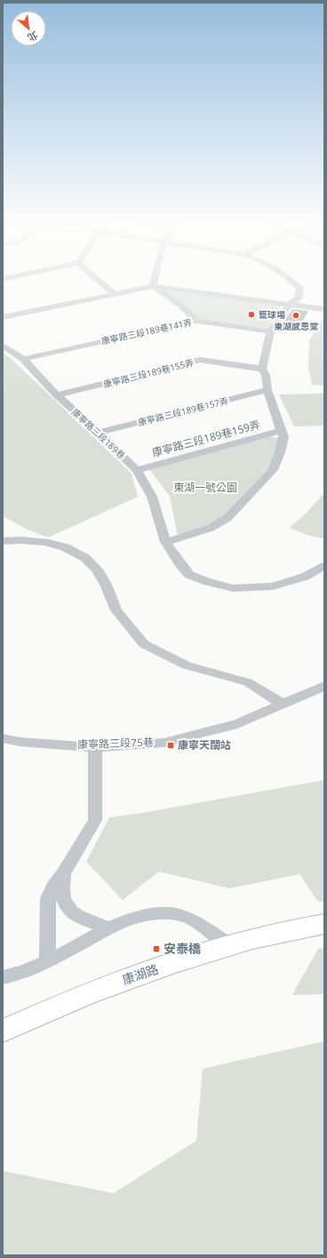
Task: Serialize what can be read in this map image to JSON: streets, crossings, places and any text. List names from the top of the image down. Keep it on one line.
{"streets":{"street":["康寧路三段189巷141弄","康寧路三段189巷155弄","康寧路三段189巷157弄","康寧路三段189巷","康寧路三段189巷159弄","康寧路三段75巷","康湖路"]},"crossings":[["康寧路三段189巷141弄","康寧路三段189巷"],["康寧路三段189巷155弄","康寧路三段189巷"],["康寧路三段189巷157弄","康寧路三段189巷"],["康寧路三段189巷","康寧路三段189巷159弄"]],"parks":["東湖一號公園"],"places":{"other":["籃球場","東湖感恩堂"],"transit":["康寧天闊站","安泰橋"]},"north":"bottom right"}
